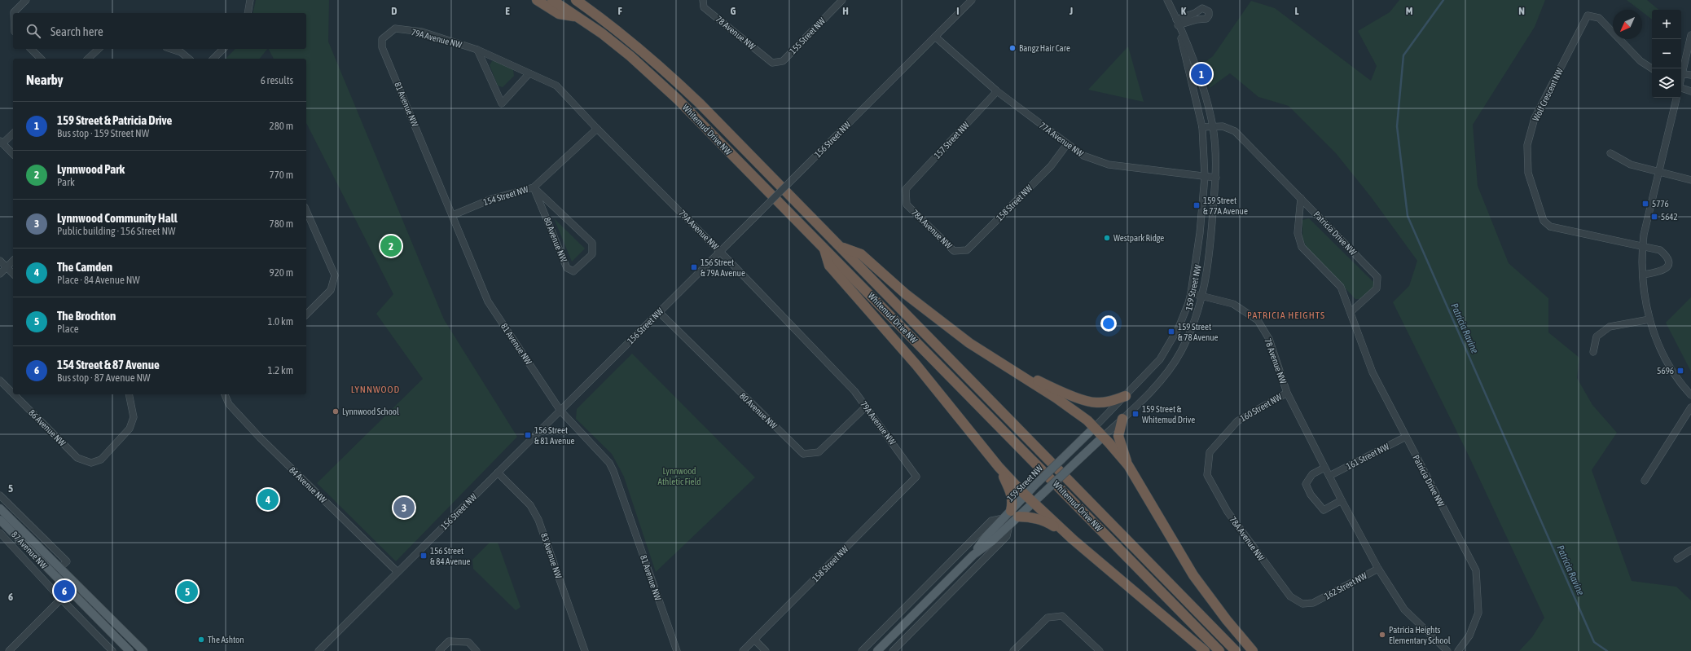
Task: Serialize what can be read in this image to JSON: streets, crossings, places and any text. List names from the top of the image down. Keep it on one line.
{"streets":{"highway":["Whitemud Drive NW"],"main road":["159 Street NW","87 Avenue NW"],"street":["78 Avenue NW","155 Street NW","79A Avenue NW","Wolf Crescent NW","81 Avenue NW","156 Street NW","77A Avenue NW","157 Street NW","154 Street NW","158 Street NW","78A Avenue NW","Patricia Drive NW","80 Avenue NW","160 Street NW","86 Avenue NW","161 Street NW","84 Avenue NW","83 Avenue NW","162 Street NW"]},"crossings":[["78 Avenue NW","155 Street NW"],["78 Avenue NW","159 Street NW"],["78 Avenue NW","160 Street NW"],["78 Avenue NW","161 Street NW"],["78 Avenue NW","162 Street NW"],["79A Avenue NW","81 Avenue NW"],["79A Avenue NW","156 Street NW"],["79A Avenue NW","154 Street NW"],["79A Avenue NW","158 Street NW"],["79A Avenue NW","80 Avenue NW"],["81 Avenue NW","156 Street NW"],["81 Avenue NW","154 Street NW"],["156 Street NW","77A Avenue NW"],["156 Street NW","80 Avenue NW"],["156 Street NW","84 Avenue NW"],["156 Street NW","83 Avenue NW"],["77A Avenue NW","157 Street NW"],["77A Avenue NW","158 Street NW"],["77A Avenue NW","159 Street NW"],["157 Street NW","78A Avenue NW"],["154 Street NW","80 Avenue NW"],["158 Street NW","78A Avenue NW"],["78A Avenue NW","160 Street NW"],["78A Avenue NW","162 Street NW"],["Patricia Drive NW","159 Street NW"],["Patricia Drive NW","161 Street NW"]],"districts":["PATRICIA HEIGHTS","LYNNWOOD"],"water":["Patricia Ravine"],"parks":["Lynnwood Athletic Field"],"places":{"other":["Bangz Hair Care","Westpark Ridge","Lynnwood School","Patricia Heights Elementary School","The Ashton"],"transit":["5776","159 Street & 77A Avenue","5642","156 Street & 79A Avenue","159 Street & 78 Avenue","5696","159 Street & Whitemud Drive","156 Street & 81 Avenue","156 Street & 84 Avenue"]},"north":"bottom left","page":{"map_buttons":["+","−"],"search":"Search here","heading":["Nearby","6 results"],"pins":["1","2","4","3","6","5"],"list":[{"mark":"1","name":"159 Street & Patricia Drive","note":"Bus stop · 159 Street NW","value":"280 m"},{"mark":"2","name":"Lynnwood Park","note":"Park","value":"770 m"},{"mark":"3","name":"Lynnwood Community Hall","note":"Public building · 156 Street NW","value":"780 m"},{"mark":"4","name":"The Camden","note":"Place · 84 Avenue NW","value":"920 m"},{"mark":"5","name":"The Brochton","note":"Place","value":"1.0 km"},{"mark":"6","name":"154 Street & 87 Avenue","note":"Bus stop · 87 Avenue NW","value":"1.2 km"}]},"grid":{"columns":["D","E","F","G","H","I","J","K","L","M","N"],"rows":["5","6"]}}
